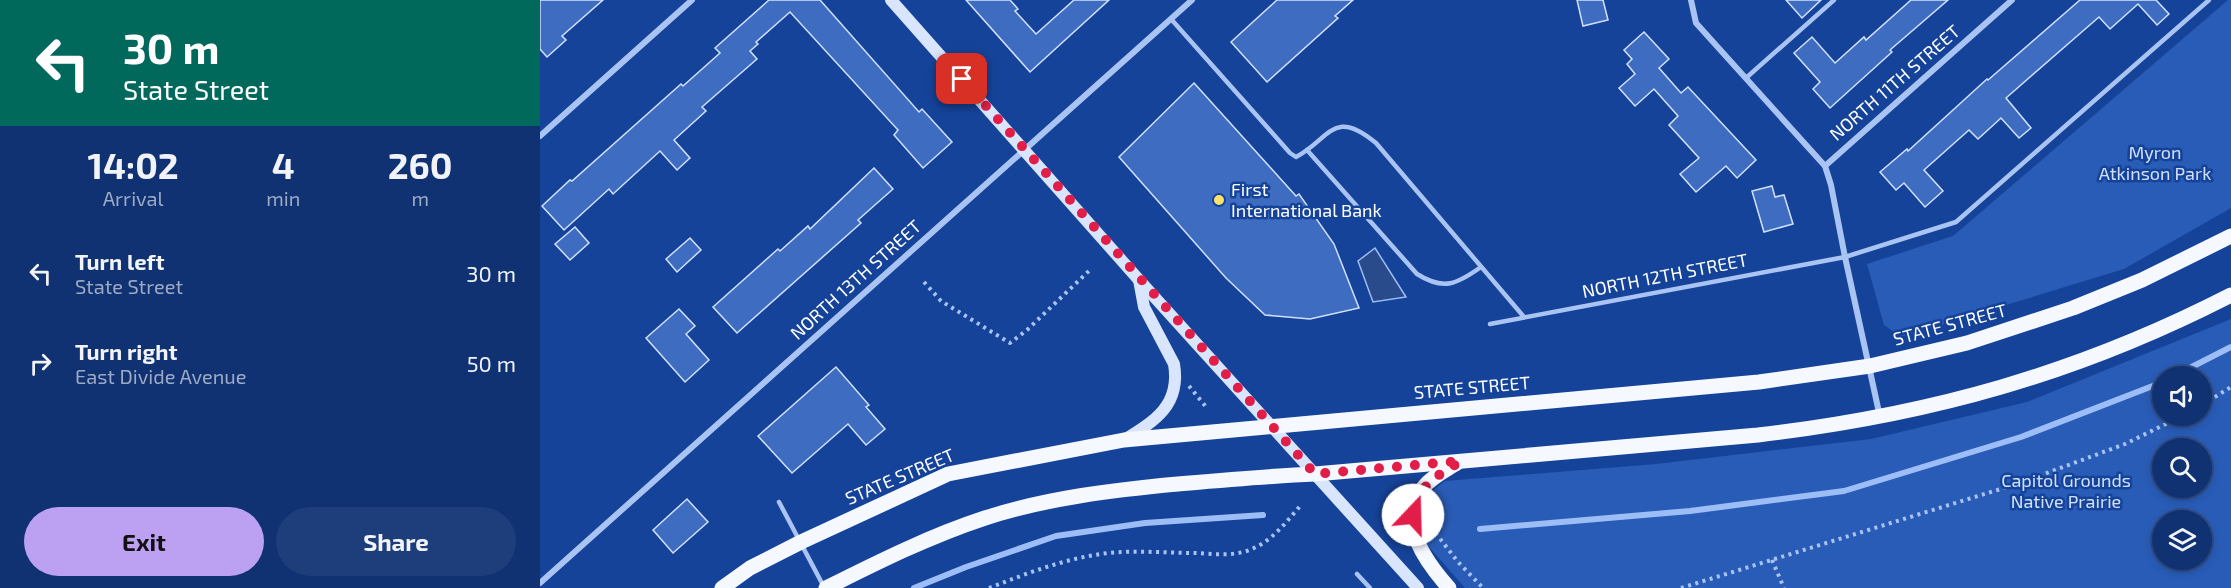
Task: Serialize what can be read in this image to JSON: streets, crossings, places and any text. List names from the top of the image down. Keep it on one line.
{"streets":{"main road":["STATE STREET"],"street":["NORTH 11TH STREET","NORTH 13TH STREET"],"lane":["NORTH 12TH STREET"]},"parks":["Myron Atkinson Park","Capitol Grounds Native Prairie"],"places":["First International Bank"],"page":{"turn":["30 m","State Street"],"eta":["14:02","Arrival","4","min","260","m"],"list":[{"name":"Turn left","note":"State Street","value":"30 m"},{"name":"Turn right","note":"East Divide Avenue","value":"50 m"}],"buttons":["Exit","Share"]}}
